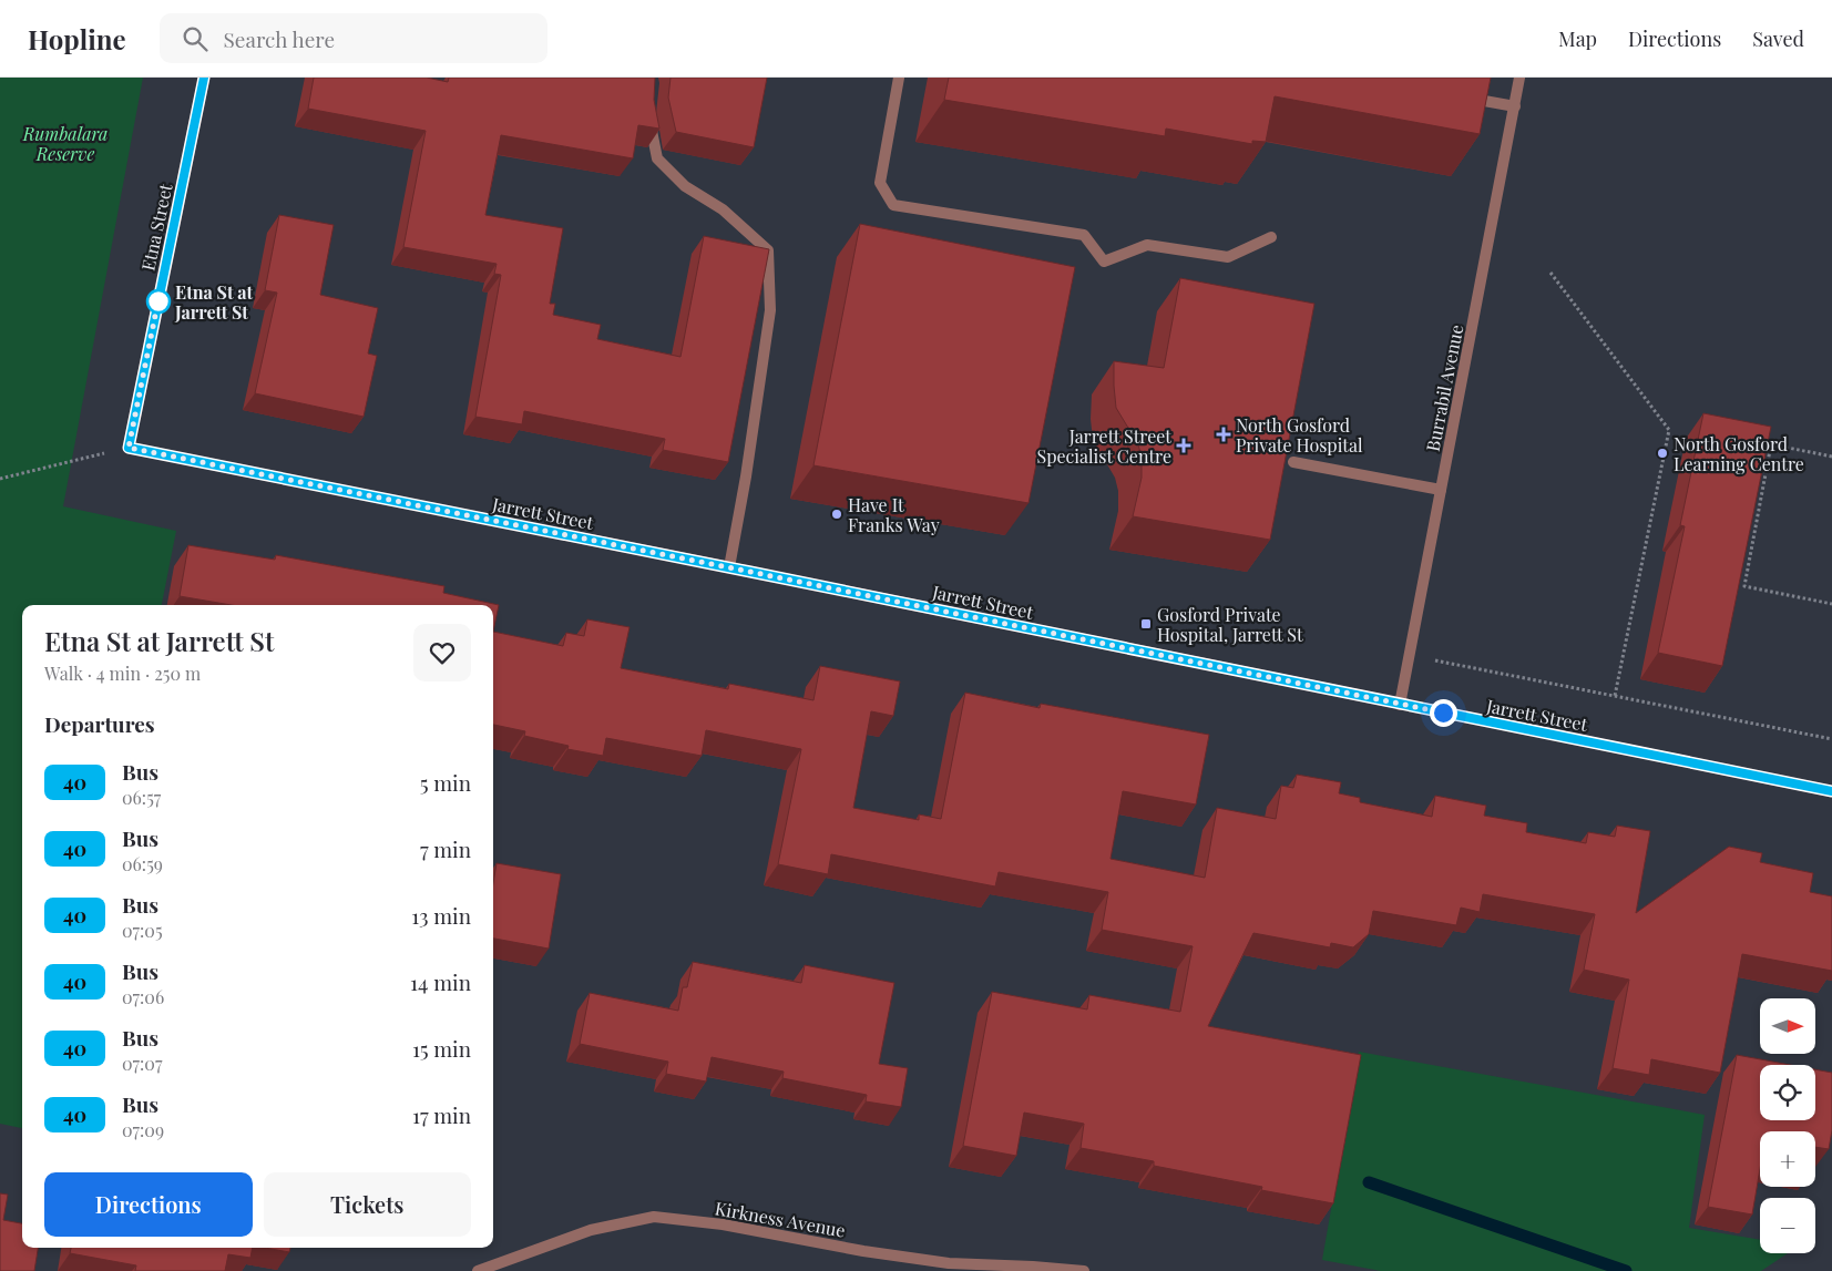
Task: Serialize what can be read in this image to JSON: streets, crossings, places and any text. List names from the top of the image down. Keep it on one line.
{"streets":{"street":["Etna Street","Burrabil Avenue","Jarrett Street","Kirkness Avenue"]},"crossings":[["Etna Street","Jarrett Street"],["Burrabil Avenue","Jarrett Street"]],"parks":["Rumbalara Reserve"],"places":{"other":["Etna St at Jarrett St","North Gosford Learning Centre","Have It Franks Way"],"health":["North Gosford Private Hospital","Jarrett Street Specialist Centre"],"transit":["Gosford Private Hospital, Jarrett St"]},"lines":["bus line 40"],"north":"right","page":{"header":"Hopline","search":"Search here","nav":["Map","Directions","Saved"],"heading":[["Etna St at Jarrett St","Walk · 4 min · 250 m"],"Departures"],"list":[{"mark":"40","name":"Bus","note":"06:57","value":"5 min"},{"mark":"40","name":"Bus","note":"06:59","value":"7 min"},{"mark":"40","name":"Bus","note":"07:05","value":"13 min"},{"mark":"40","name":"Bus","note":"07:06","value":"14 min"},{"mark":"40","name":"Bus","note":"07:07","value":"15 min"},{"mark":"40","name":"Bus","note":"07:09","value":"17 min"}],"map_buttons":["+","−"],"buttons":["Directions","Tickets"]}}
